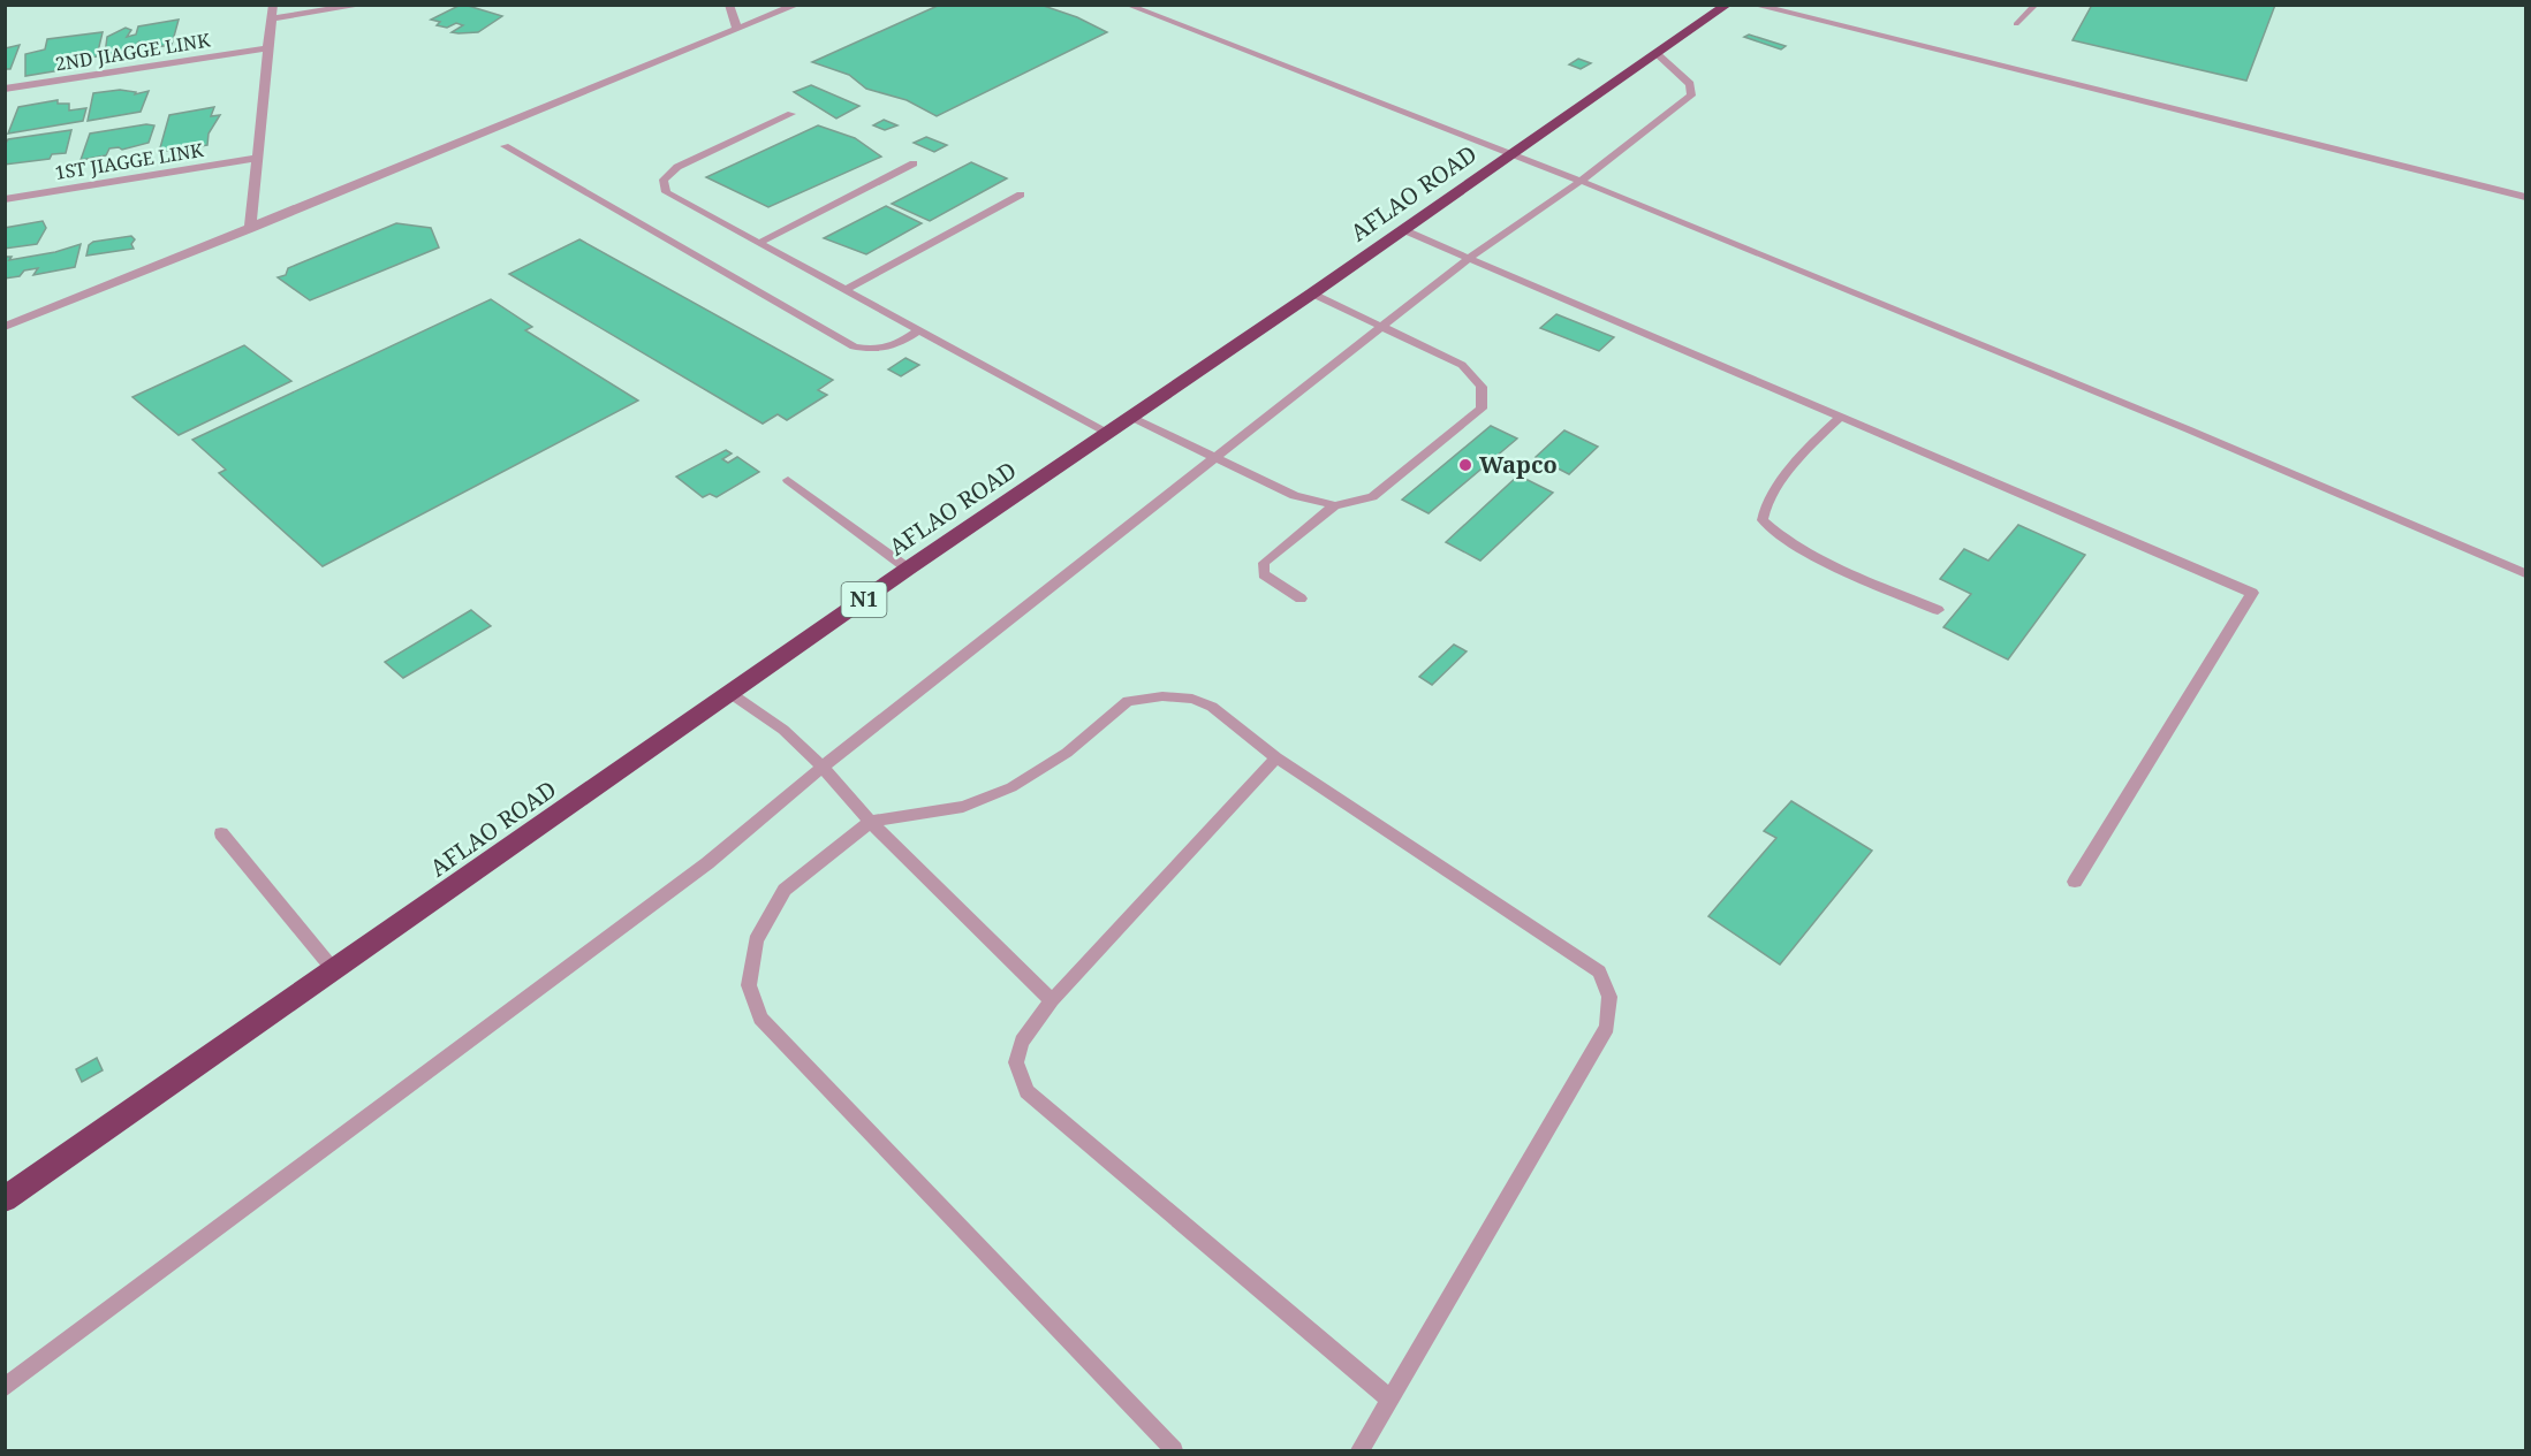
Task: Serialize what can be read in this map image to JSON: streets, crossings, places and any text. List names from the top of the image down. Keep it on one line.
{"streets":{"highway":["AFLAO ROAD","N1"],"street":["2ND JIAGGE LINK","1ST JIAGGE LINK"]},"places":["Wapco"]}
